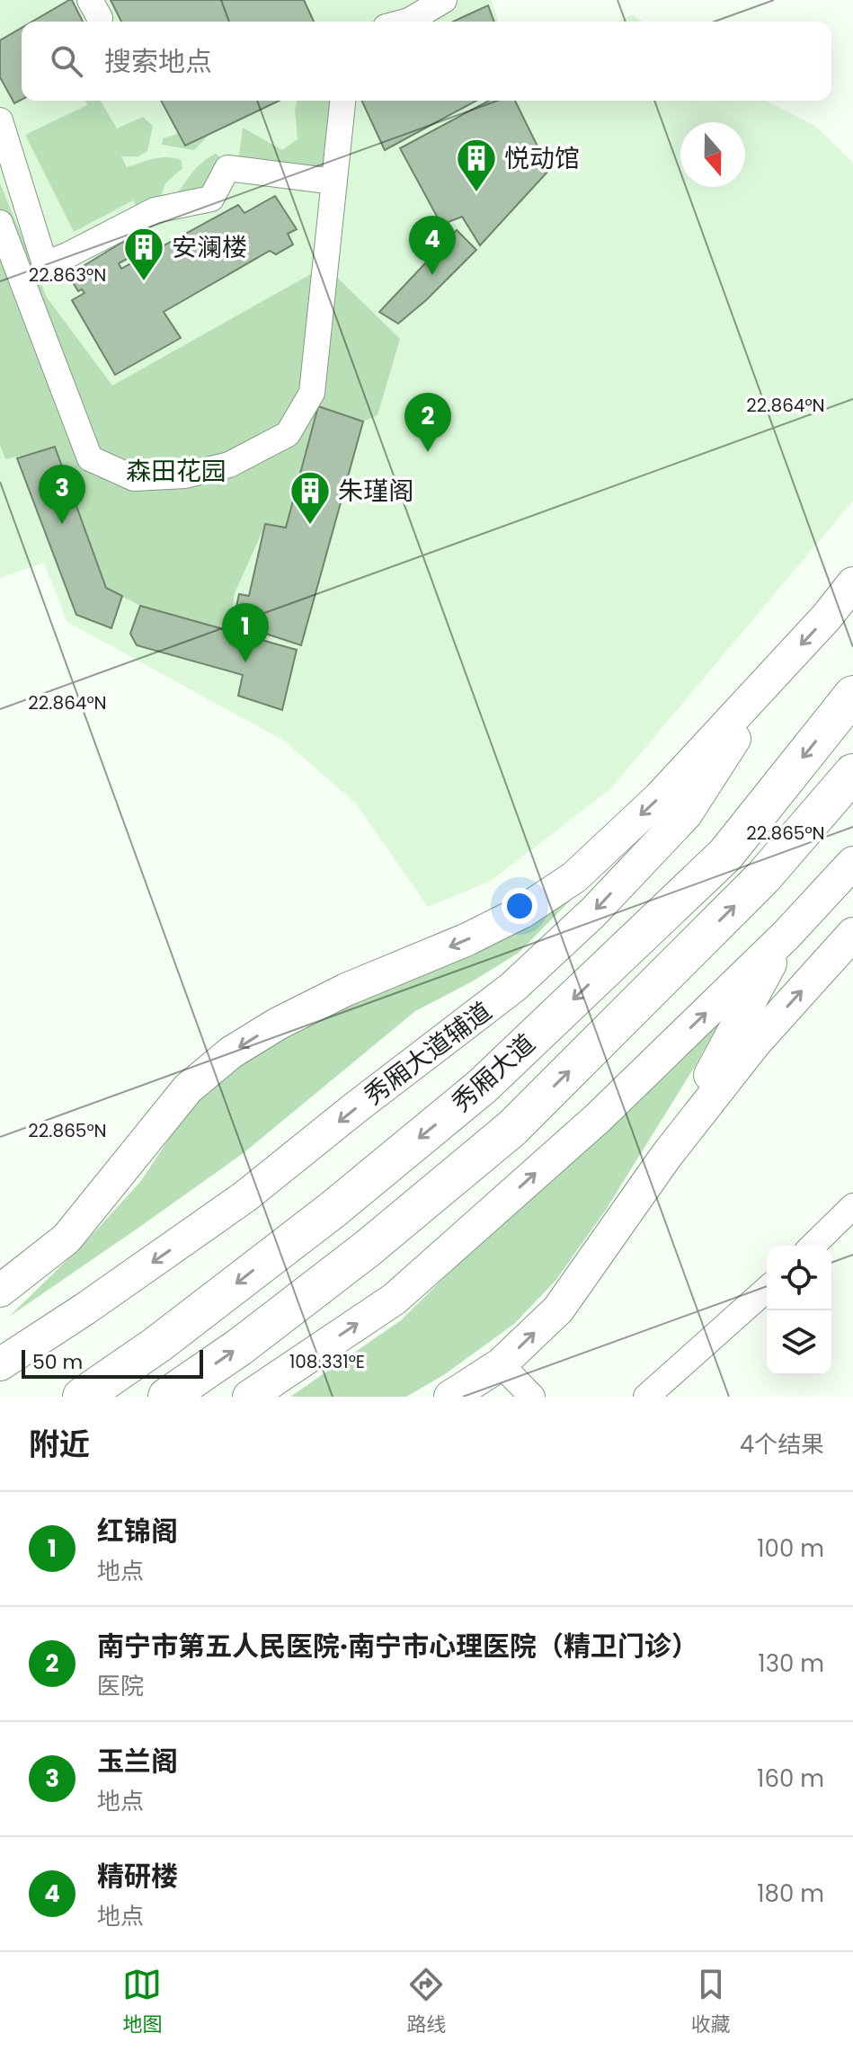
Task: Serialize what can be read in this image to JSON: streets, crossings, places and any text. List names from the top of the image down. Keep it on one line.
{"streets":{"highway":["秀厢大道"],"main road":["秀厢大道辅道"]},"parks":["森田花园"],"places":{"building":["悦动馆","安澜楼","朱瑾阁"]},"scale_bar":"50 m","north":"bottom","page":{"search":"搜索地点","pins":["4","2","3","1"],"scale":"50 m","heading":["附近","4个结果"],"list":[{"mark":"1","name":"红锦阁","note":"地点","value":"100 m"},{"mark":"2","name":"南宁市第五人民医院·南宁市心理医院（精卫门诊）","note":"医院","value":"130 m"},{"mark":"3","name":"玉兰阁","note":"地点","value":"160 m"},{"mark":"4","name":"精研楼","note":"地点","value":"180 m"}],"nav":["地图","路线","收藏"]},"coordinates":["22.863°N","22.864°N","22.865°N","108.331°E"]}
